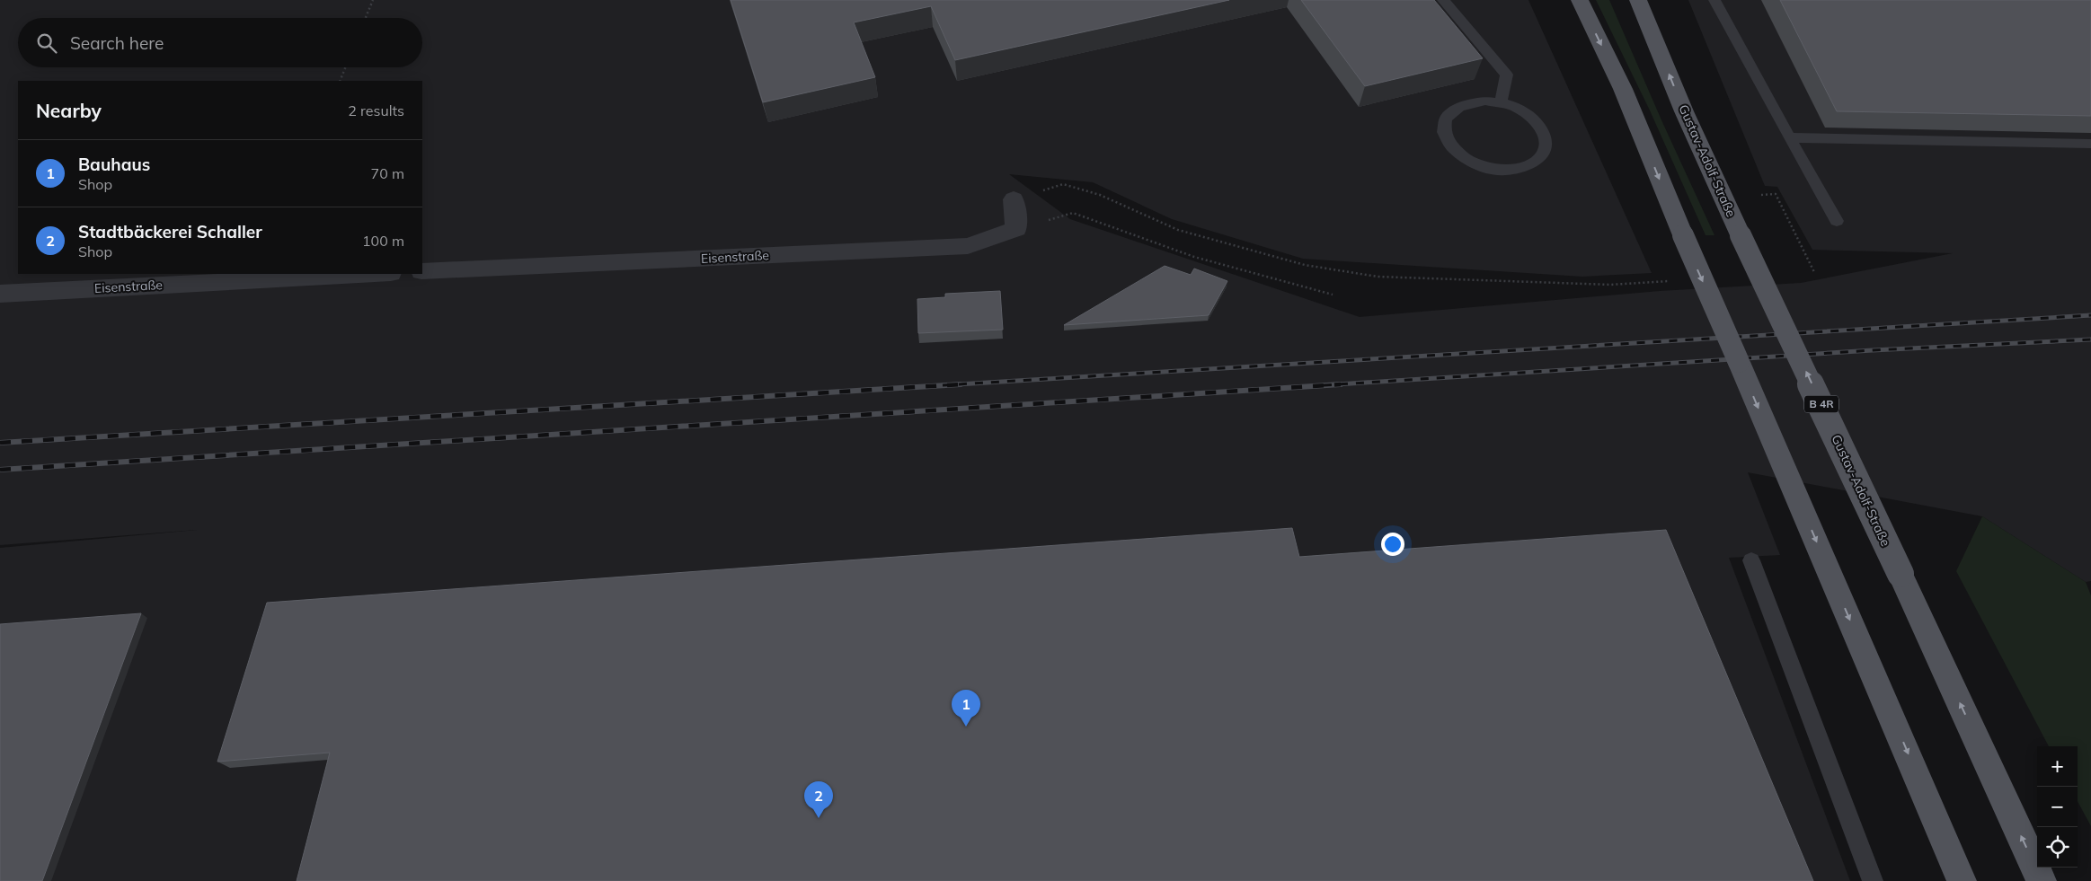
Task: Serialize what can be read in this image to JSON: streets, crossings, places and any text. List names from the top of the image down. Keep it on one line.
{"streets":{"main road":["Gustav-Adolf-Straße","B 4R"],"street":["Eisenstraße"]},"page":{"search":"Search here","heading":["Nearby","2 results"],"list":[{"mark":"1","name":"Bauhaus","note":"Shop","value":"70 m"},{"mark":"2","name":"Stadtbäckerei Schaller","note":"Shop","value":"100 m"}],"pins":["1","2"],"map_buttons":["+","−"]}}
